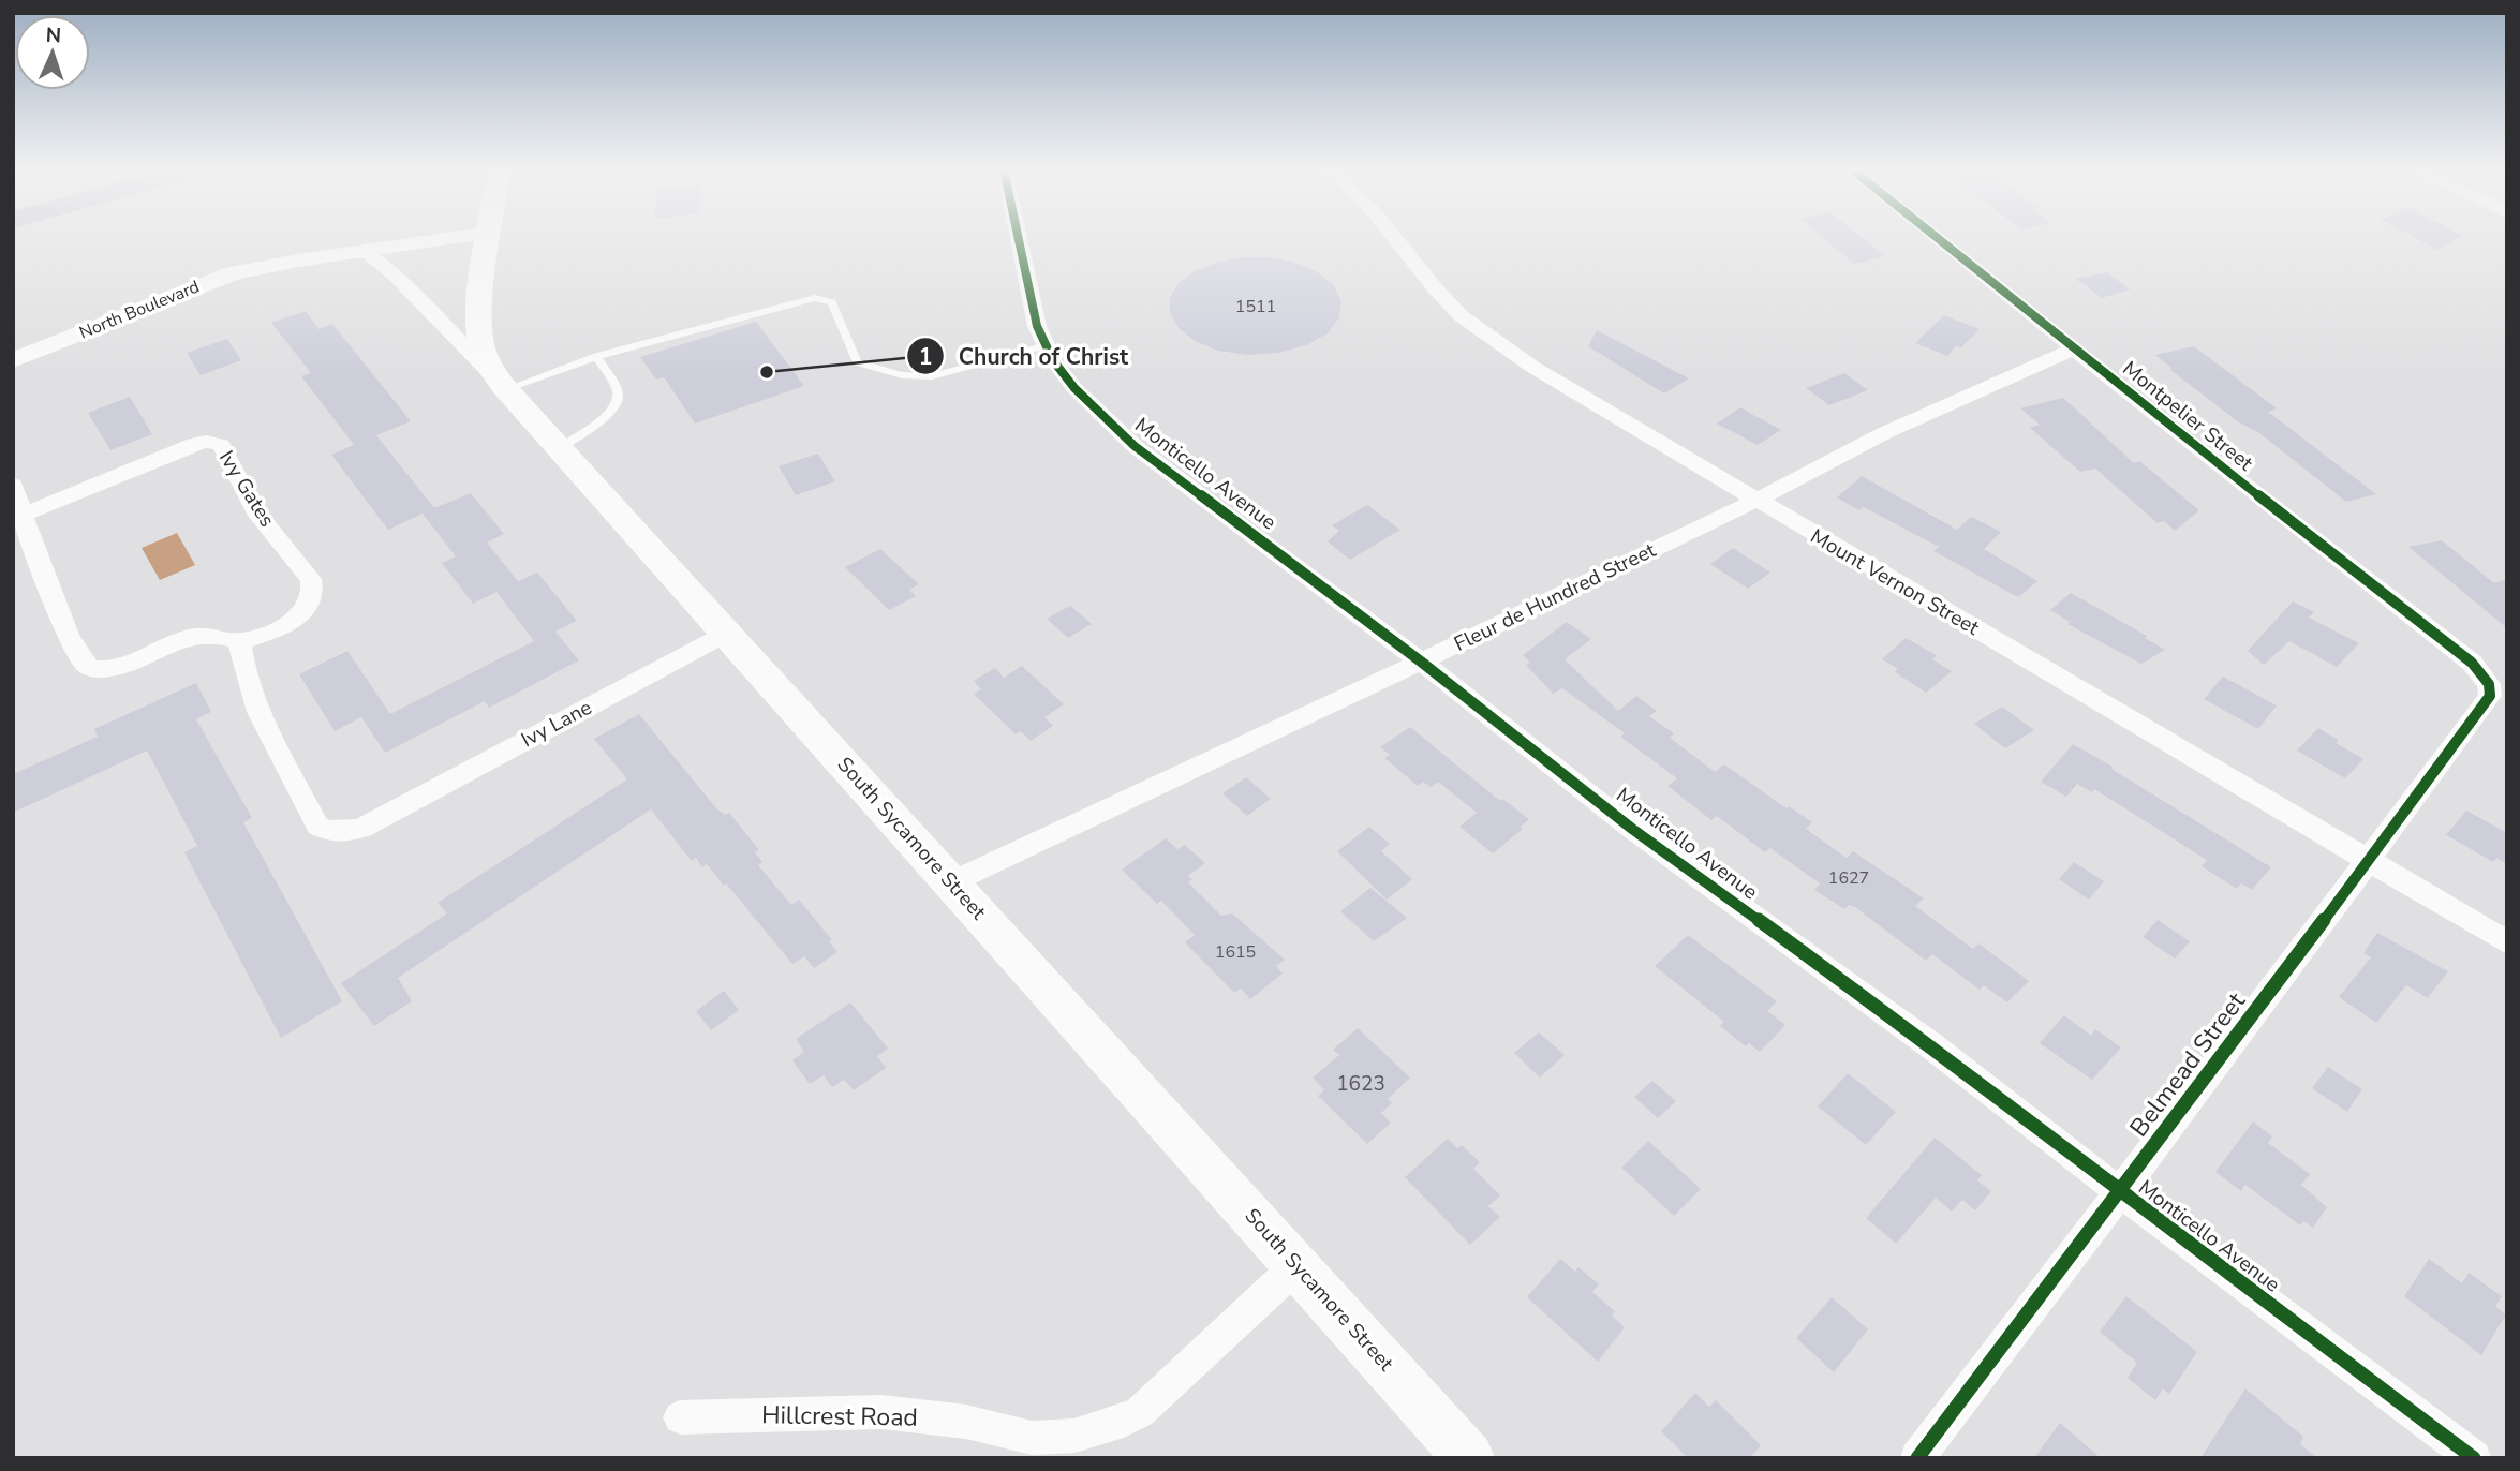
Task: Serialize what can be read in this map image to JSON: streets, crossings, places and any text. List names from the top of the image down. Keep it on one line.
{"streets":{"main road":["South Sycamore Street"],"street":["North Boulevard","Montpelier Street","Monticello Avenue","Ivy Gates","Mount Vernon Street","Fleur de Hundred Street","Ivy Lane","Belmead Street","Hillcrest Road"]},"crossings":[["Montpelier Street","Fleur de Hundred Street"],["Montpelier Street","Belmead Street"],["Monticello Avenue","Fleur de Hundred Street"],["Monticello Avenue","Belmead Street"],["Ivy Gates","Ivy Lane"],["Mount Vernon Street","Fleur de Hundred Street"],["Mount Vernon Street","Belmead Street"],["Fleur de Hundred Street","South Sycamore Street"],["Ivy Lane","South Sycamore Street"],["South Sycamore Street","Hillcrest Road"]],"places":["Church of Christ"],"house_numbers":["1511","1627","1615","1623"],"north":"top"}
